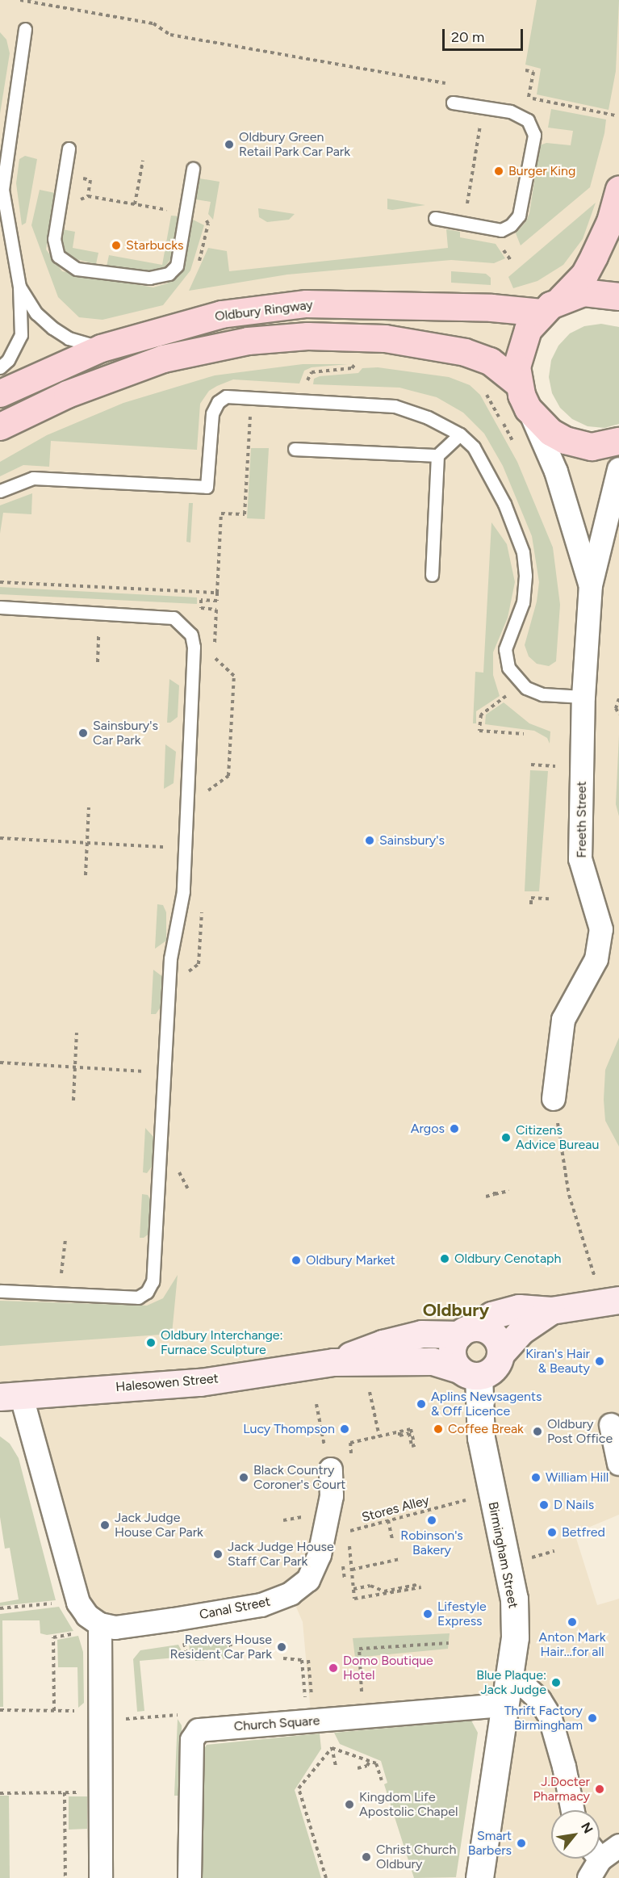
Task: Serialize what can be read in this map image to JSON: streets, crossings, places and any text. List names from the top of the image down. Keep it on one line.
{"streets":{"main road":["Oldbury Ringway","Halesowen Street"],"street":["Freeth Street","Birmingham Street","Canal Street","Church Square"],"path":["Stores Alley"]},"crossings":[["Halesowen Street","Birmingham Street"],["Birmingham Street","Church Square"]],"districts":["Oldbury"],"places":["Oldbury Green Retail Park Car Park","Burger King","Starbucks","Sainsbury's Car Park","Sainsbury's","Argos","Citizens Advice Bureau","Oldbury Cenotaph","Oldbury Market","Oldbury Interchange: Furnace Sculpture","Kiran's Hair & Beauty","Aplins Newsagents & Off Licence","Lucy Thompson","Coffee Break","Oldbury Post Office","Black Country Coroner's Court","William Hill","D Nails","Robinson's Bakery","Jack Judge House Car Park","Betfred","Jack Judge House Staff Car Park","Lifestyle Express","Anton Mark Hair...for all","Redvers House Resident Car Park","Domo Boutique Hotel","Blue Plaque: Jack Judge","Thrift Factory Birmingham","J.Docter Pharmacy","Kingdom Life Apostolic Chapel","Smart Barbers","Christ Church Oldbury"],"scale_bar":"20 m","north":"top right"}
